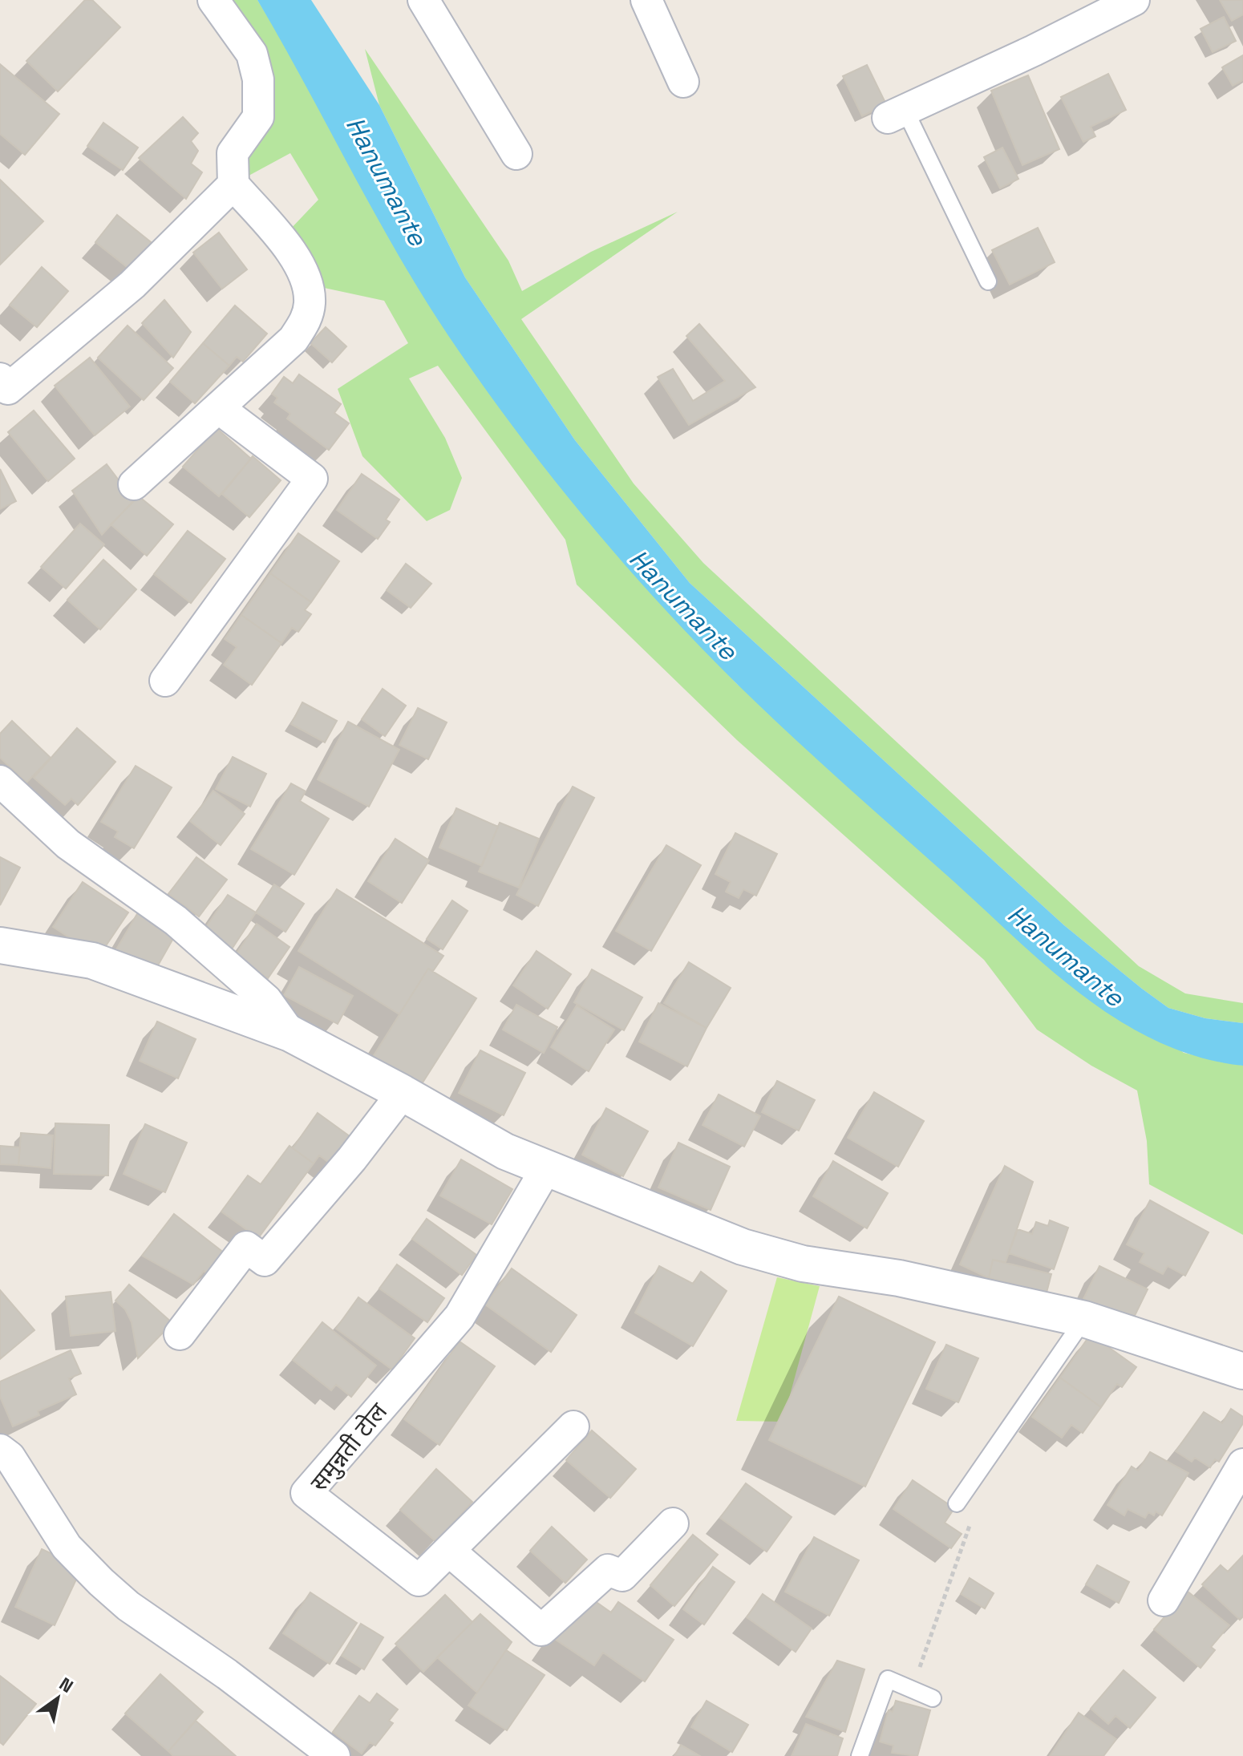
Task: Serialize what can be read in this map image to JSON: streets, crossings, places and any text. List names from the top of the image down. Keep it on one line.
{"streets":{"street":["समुन्नती टोल"]},"water":["Hanumante"],"north":"top right"}
